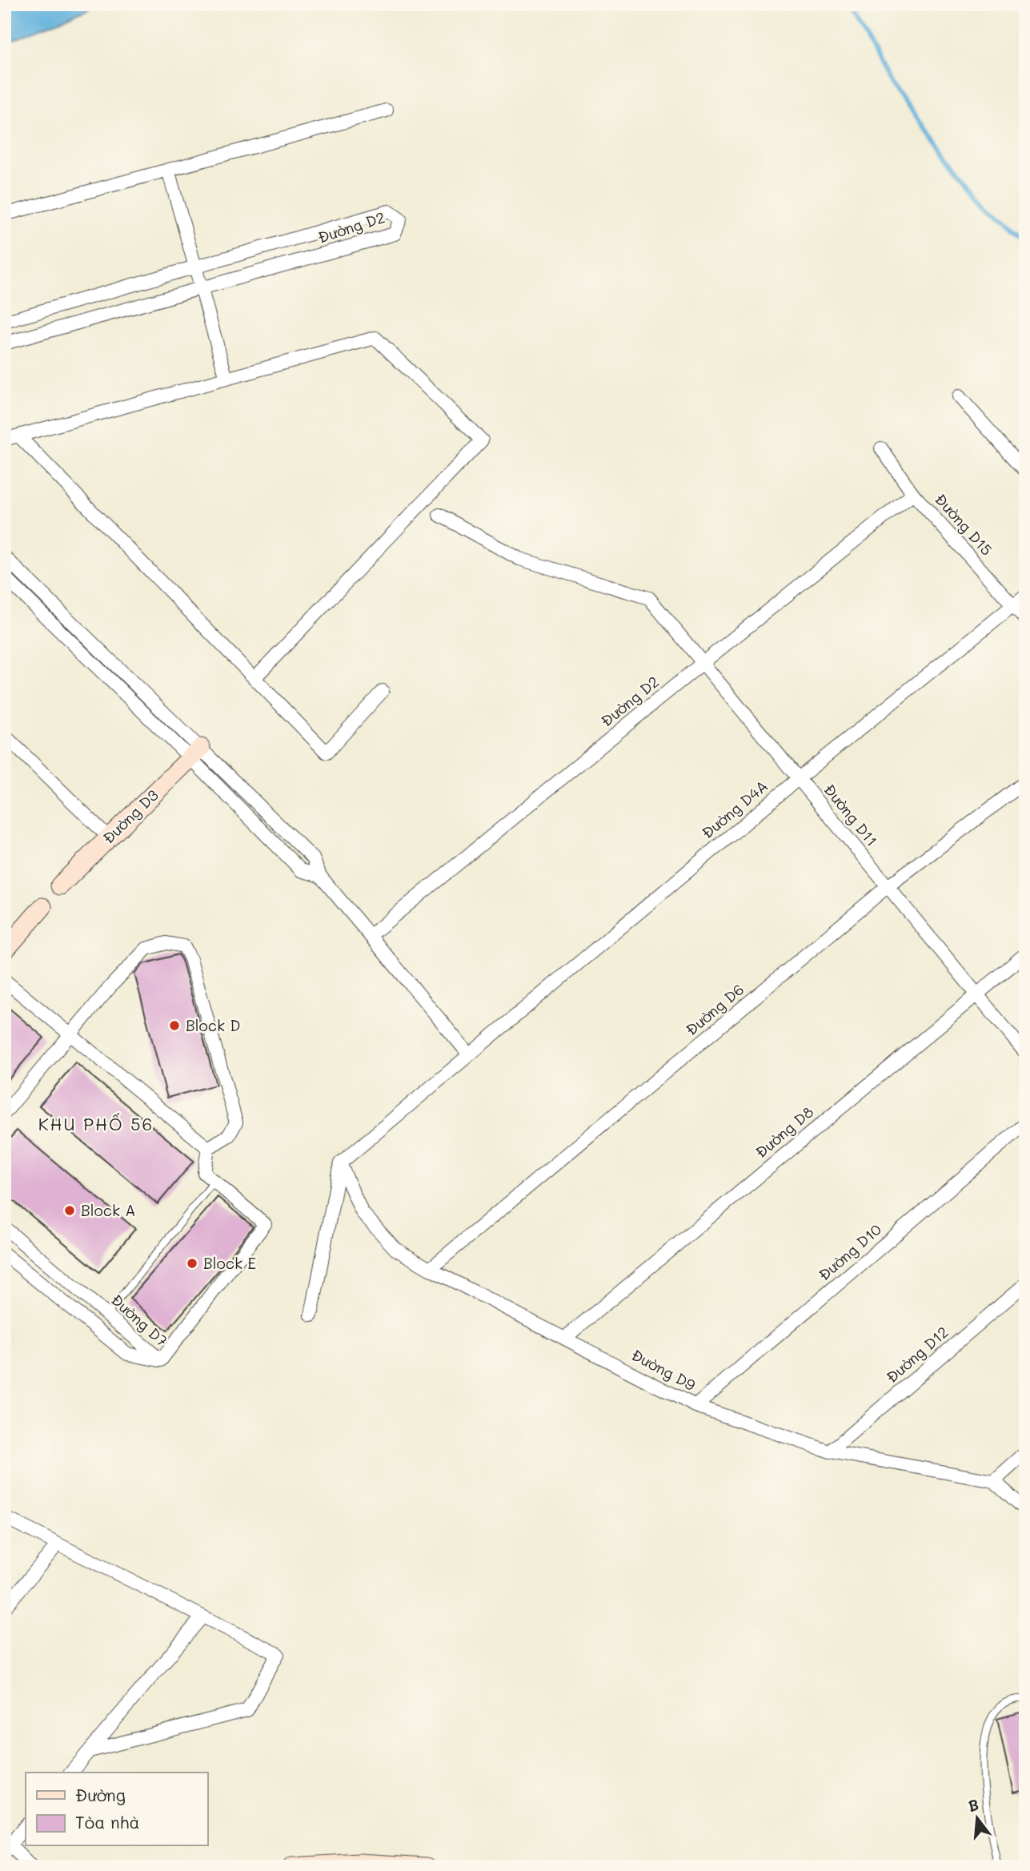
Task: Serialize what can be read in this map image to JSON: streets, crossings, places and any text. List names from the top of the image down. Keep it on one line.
{"streets":{"street":["Đường D2","Đường D15","Đường D4A","Đường D11","Đường D3","Đường D6","Đường D8","Đường D10","Đường D7","Đường D12","Đường D9"]},"crossings":[["Đường D2","Đường D15"],["Đường D2","Đường D11"],["Đường D15","Đường D4A"],["Đường D4A","Đường D11"],["Đường D4A","Đường D9"],["Đường D11","Đường D6"],["Đường D11","Đường D8"],["Đường D6","Đường D9"],["Đường D8","Đường D9"],["Đường D10","Đường D9"],["Đường D12","Đường D9"]],"districts":["KHU PHỐ 56"],"places":["Block D","Block A","Block E"],"legend":["Đường","Tòa nhà"],"north":"top"}
